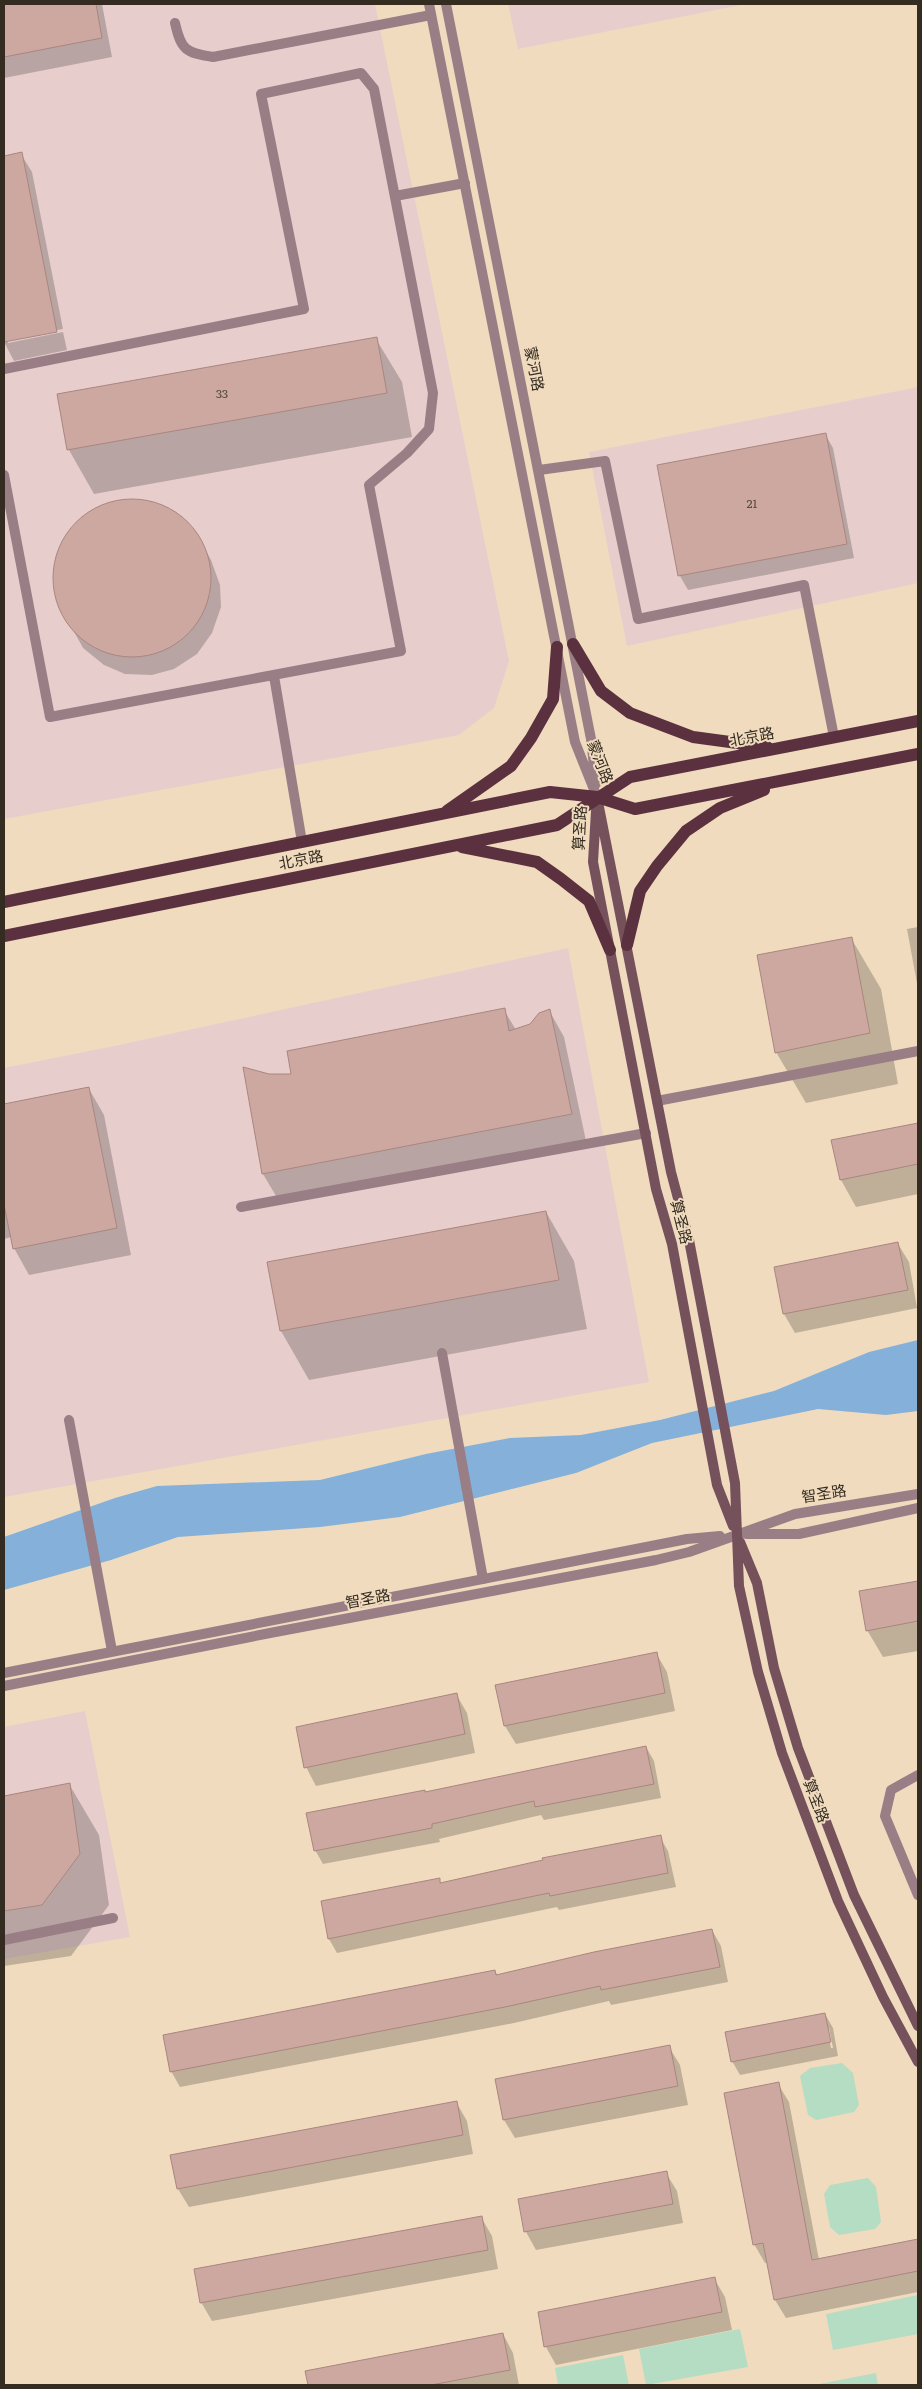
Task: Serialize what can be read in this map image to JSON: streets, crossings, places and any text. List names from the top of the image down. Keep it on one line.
{"streets":{"main road":["北京路","算圣路"],"street":["蒙河路","智圣路"]},"crossings":[["蒙河路","北京路"],["蒙河路","算圣路"],["北京路","算圣路"],["算圣路","智圣路"]],"house_numbers":["33","21"]}
